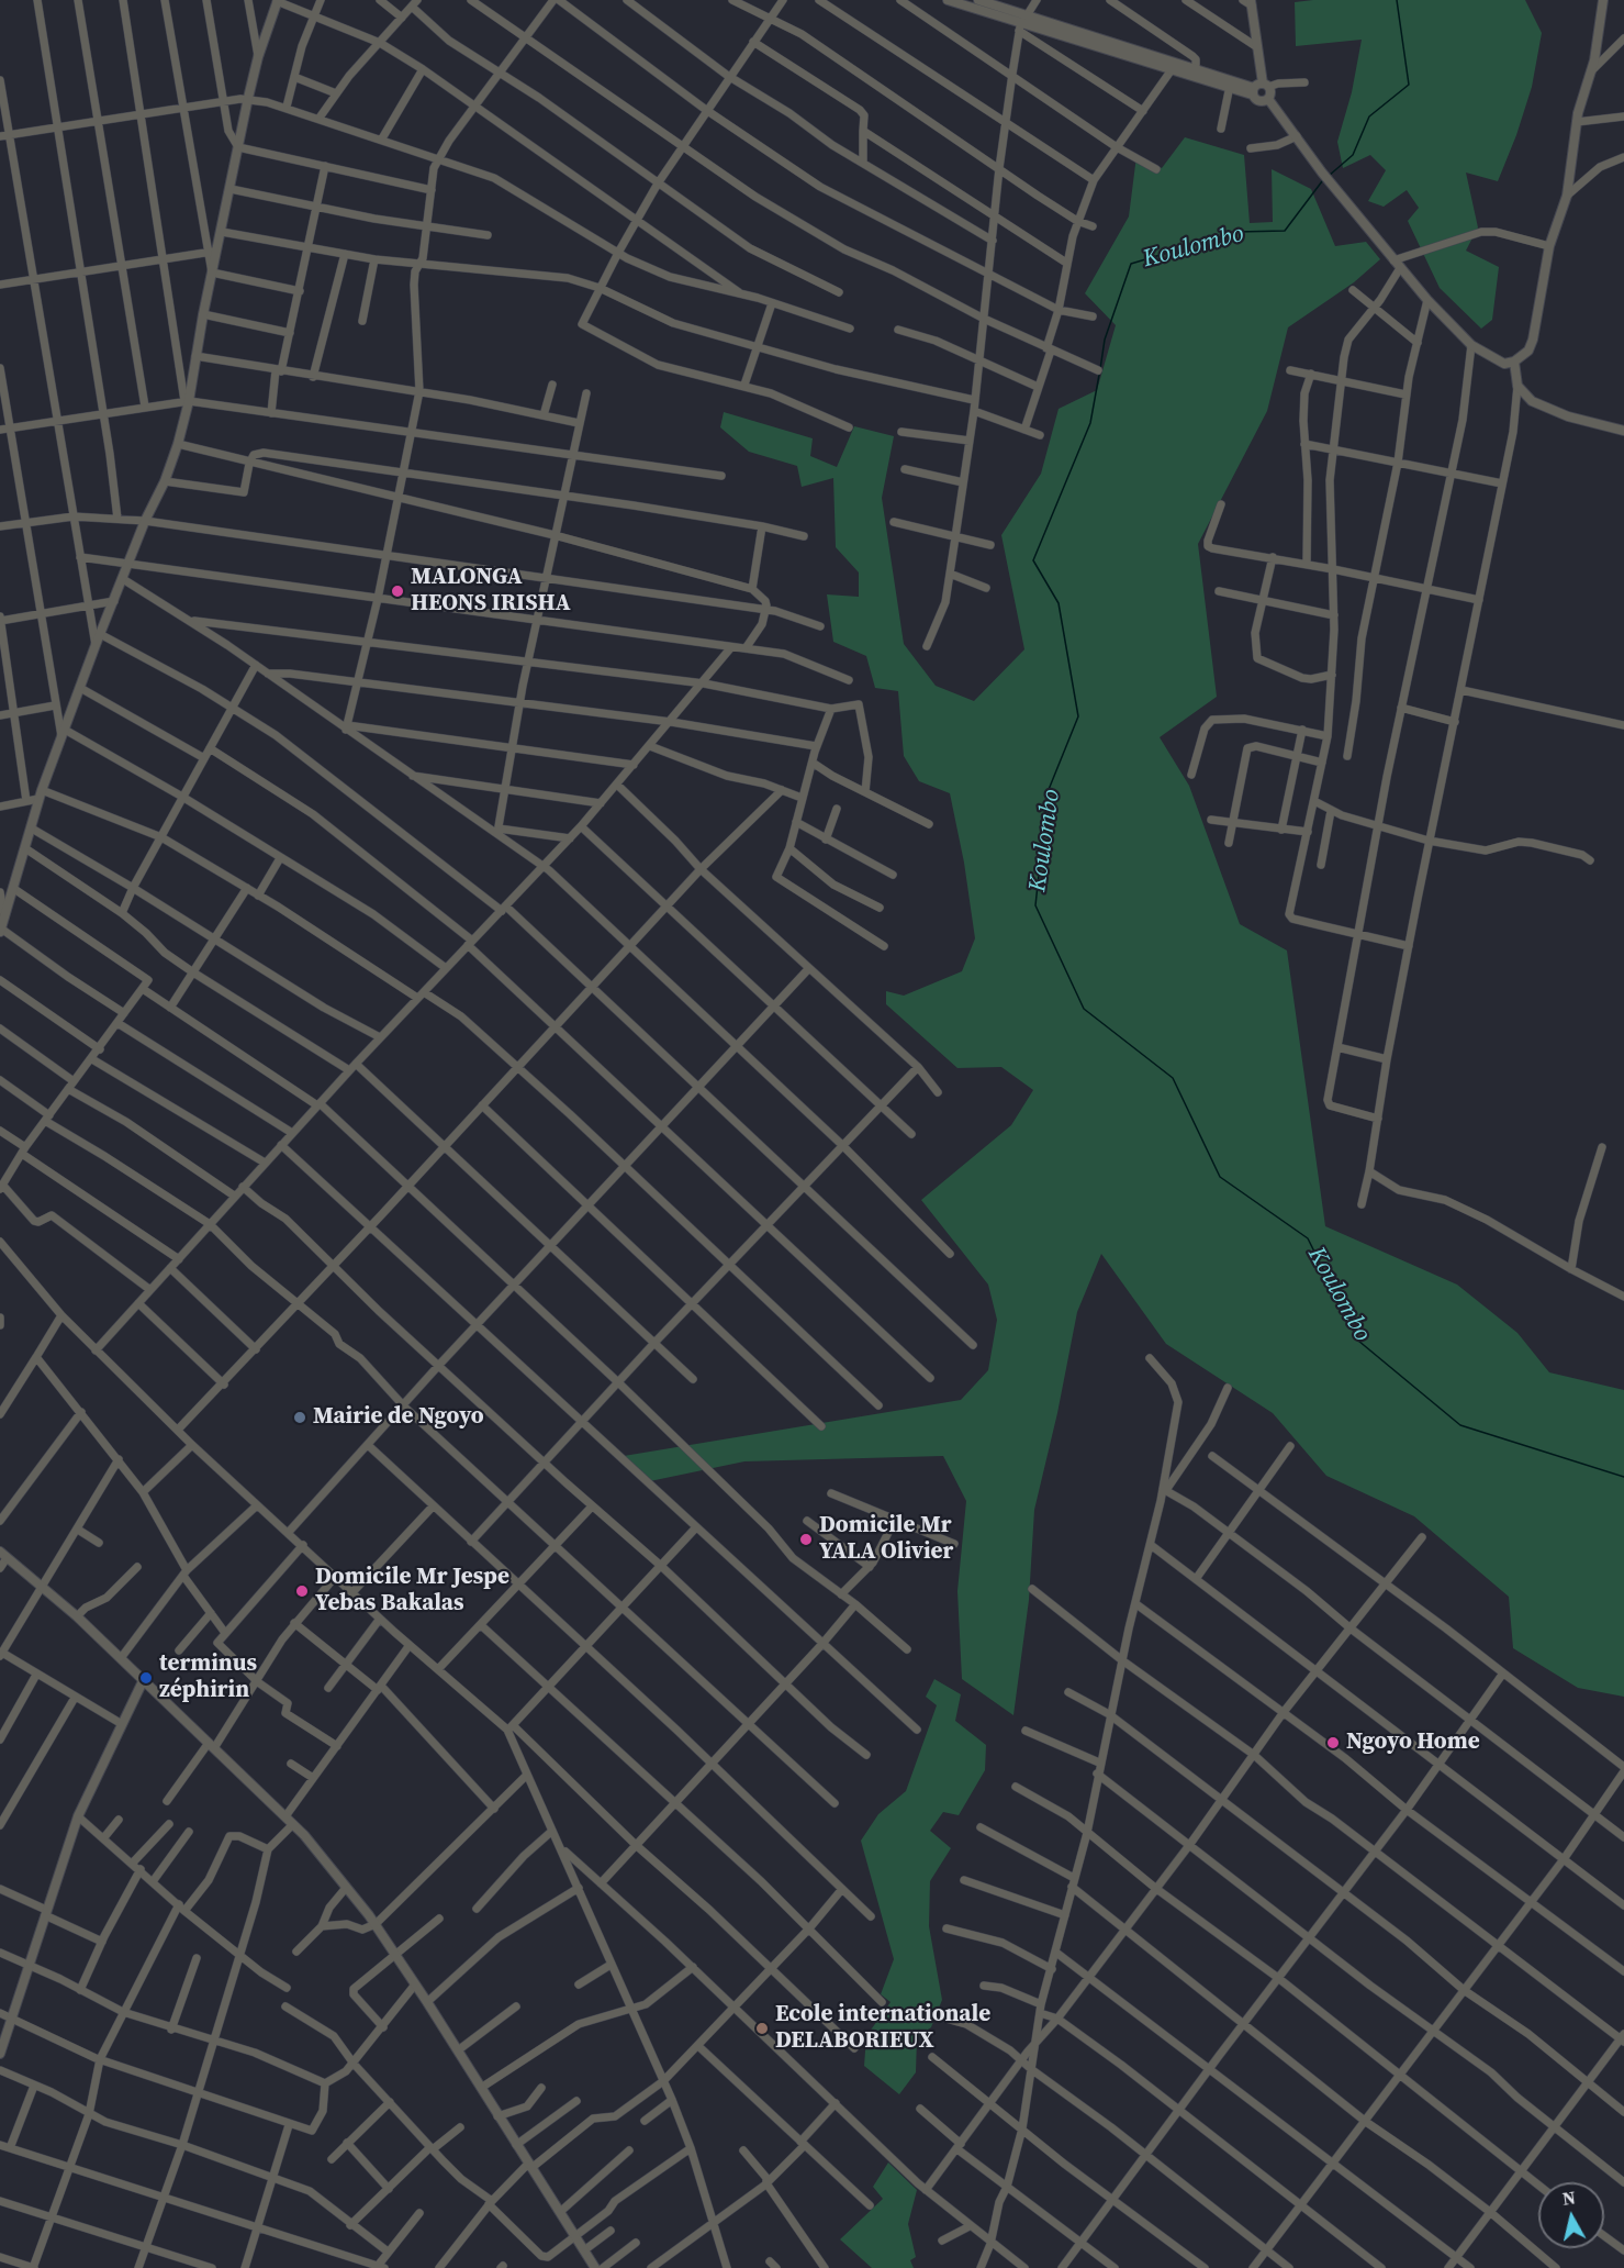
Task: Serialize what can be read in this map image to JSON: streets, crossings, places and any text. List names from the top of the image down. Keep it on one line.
{"water":["Koulombo"],"places":["MALONGA HEONS IRISHA","Mairie de Ngoyo","Domicile Mr YALA Olivier","Domicile Mr Jespe Yebas Bakalas","terminus zéphirin","Ngoyo Home","Ecole internationale DELABORIEUX"],"north":"top"}
